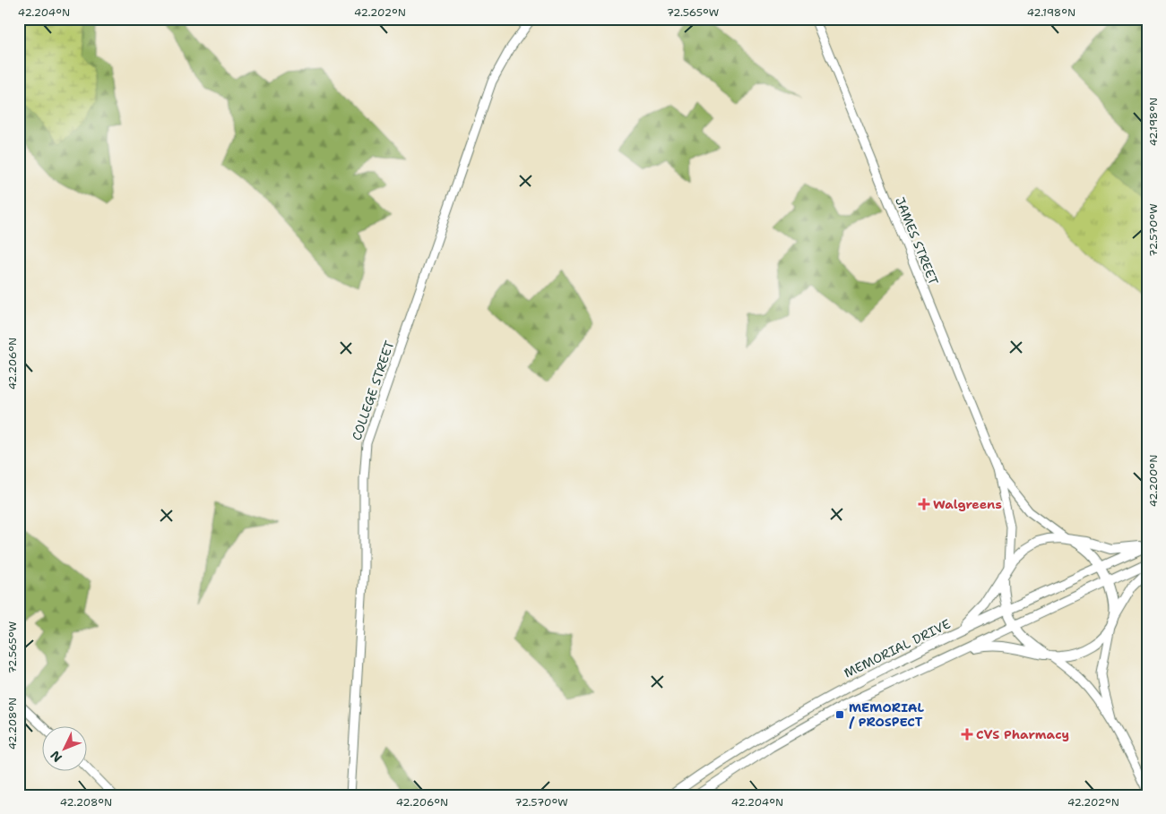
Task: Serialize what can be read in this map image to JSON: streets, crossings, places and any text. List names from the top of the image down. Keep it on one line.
{"streets":{"main road":["JAMES STREET","COLLEGE STREET","MEMORIAL DRIVE"]},"places":{"health":["Walgreens","CVS Pharmacy"],"transit":["MEMORIAL / PROSPECT"]},"north":"bottom left","coordinates":["42.204°N","42.202°N","72.565°W","42.198°N","72.570°W","42.206°N","42.200°N","42.208°N"]}
